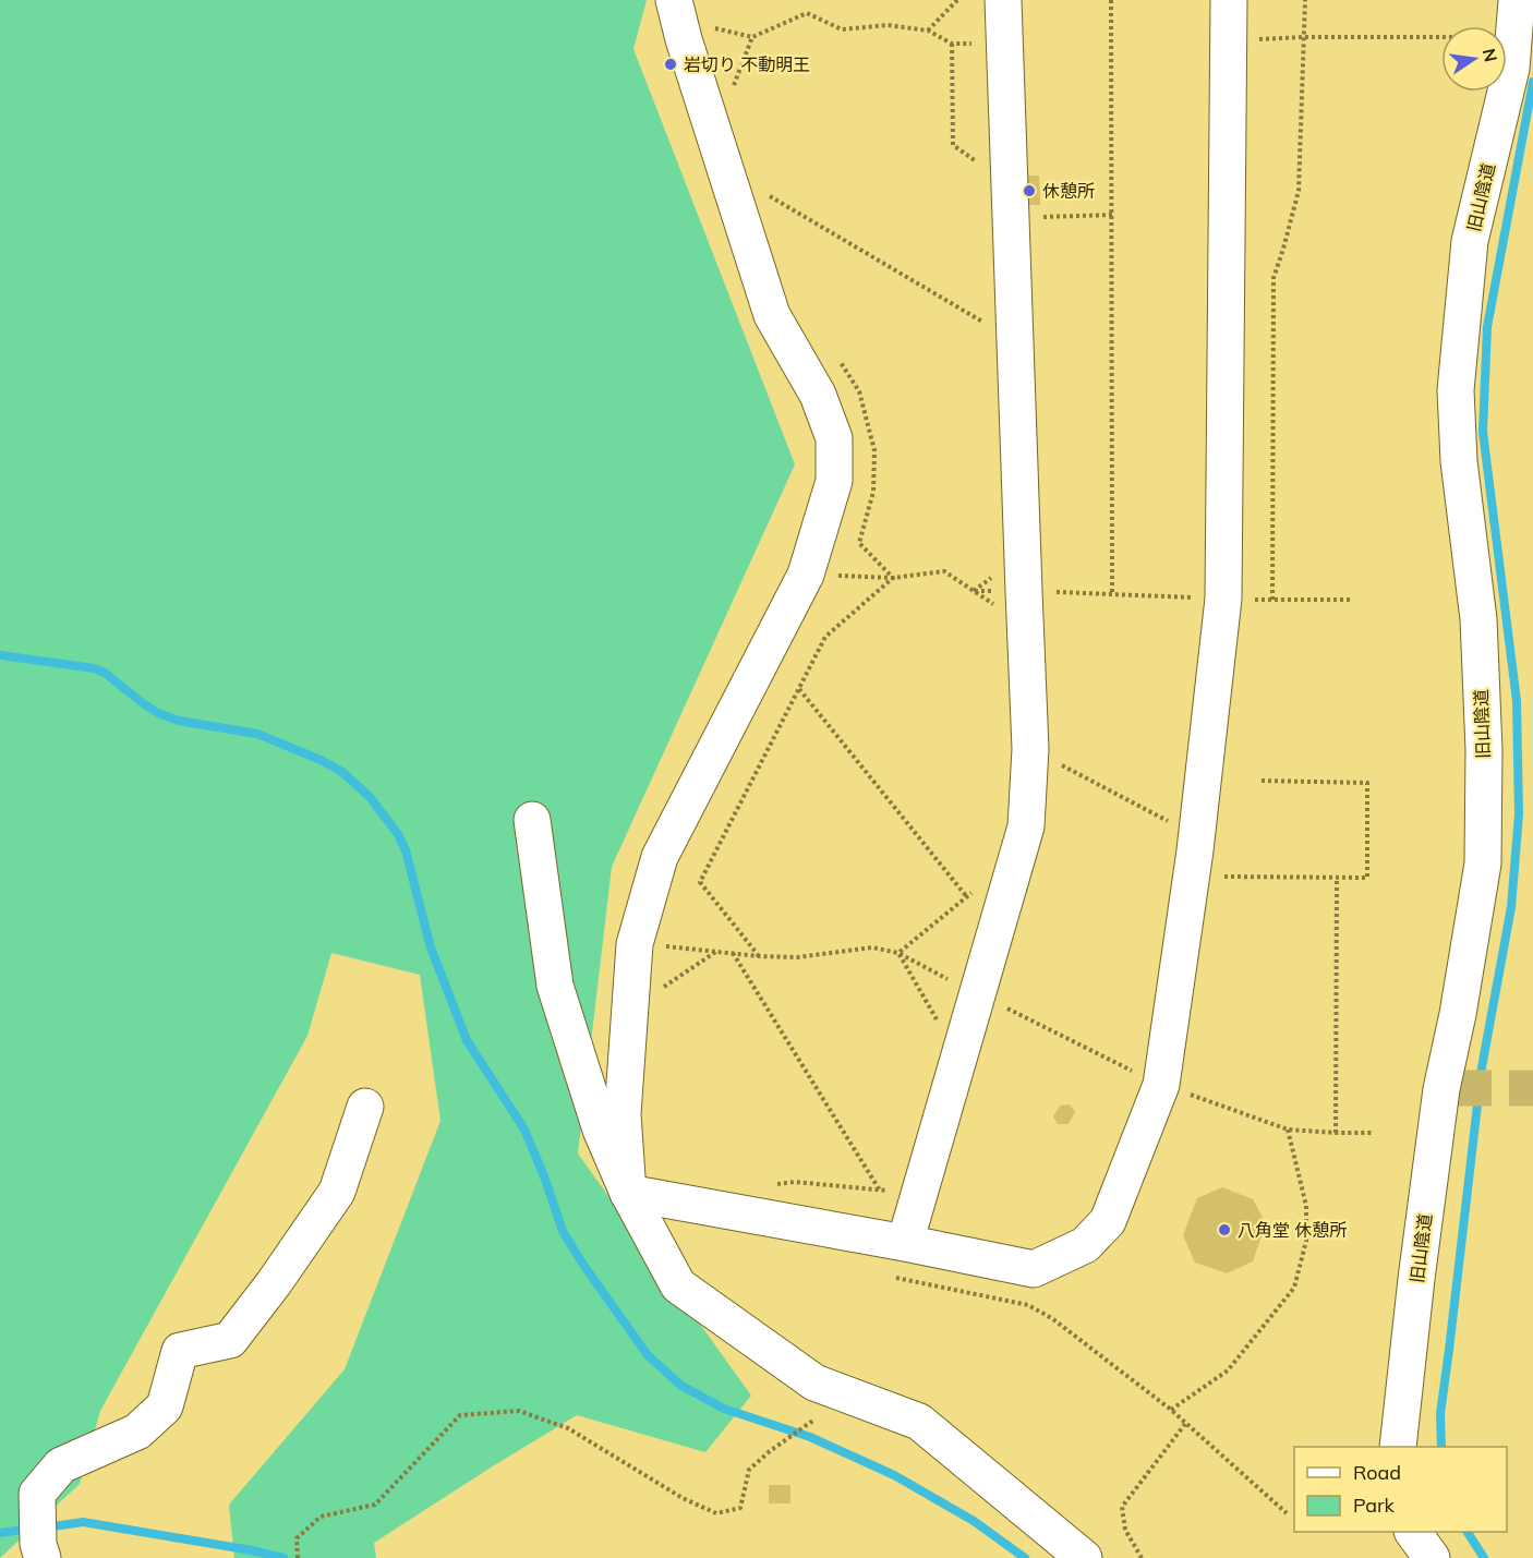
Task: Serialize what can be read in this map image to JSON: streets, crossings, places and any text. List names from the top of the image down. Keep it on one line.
{"streets":{"street":["旧山陰道"]},"places":["岩切り 不動明王","休憩所","八角堂 休憩所"],"legend":["Road","Park"],"north":"right"}
